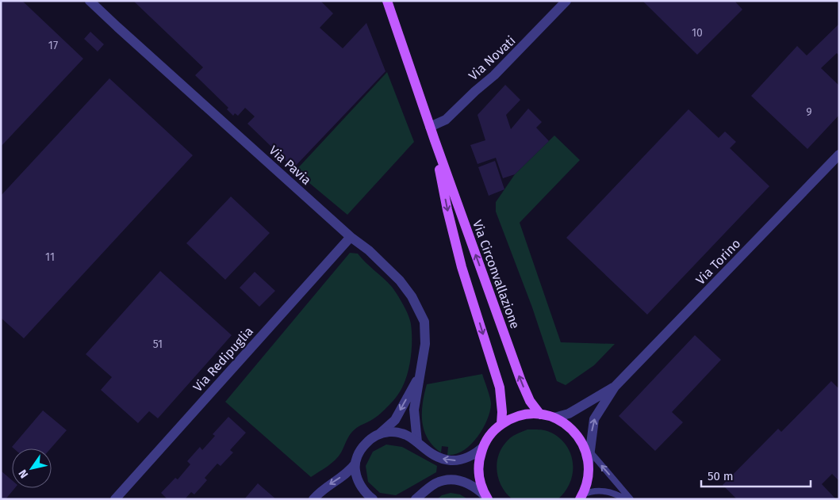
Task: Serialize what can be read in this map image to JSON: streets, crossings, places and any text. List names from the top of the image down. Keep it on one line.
{"streets":{"main road":["Via Circonvallazione"],"street":["Via Novati","Via Pavia","Via Torino","Via Redipuglia"]},"crossings":[["Via Novati","Via Circonvallazione"],["Via Pavia","Via Redipuglia"]],"house_numbers":["10","17","9","11","51"],"scale_bar":"50 m","north":"bottom left"}
